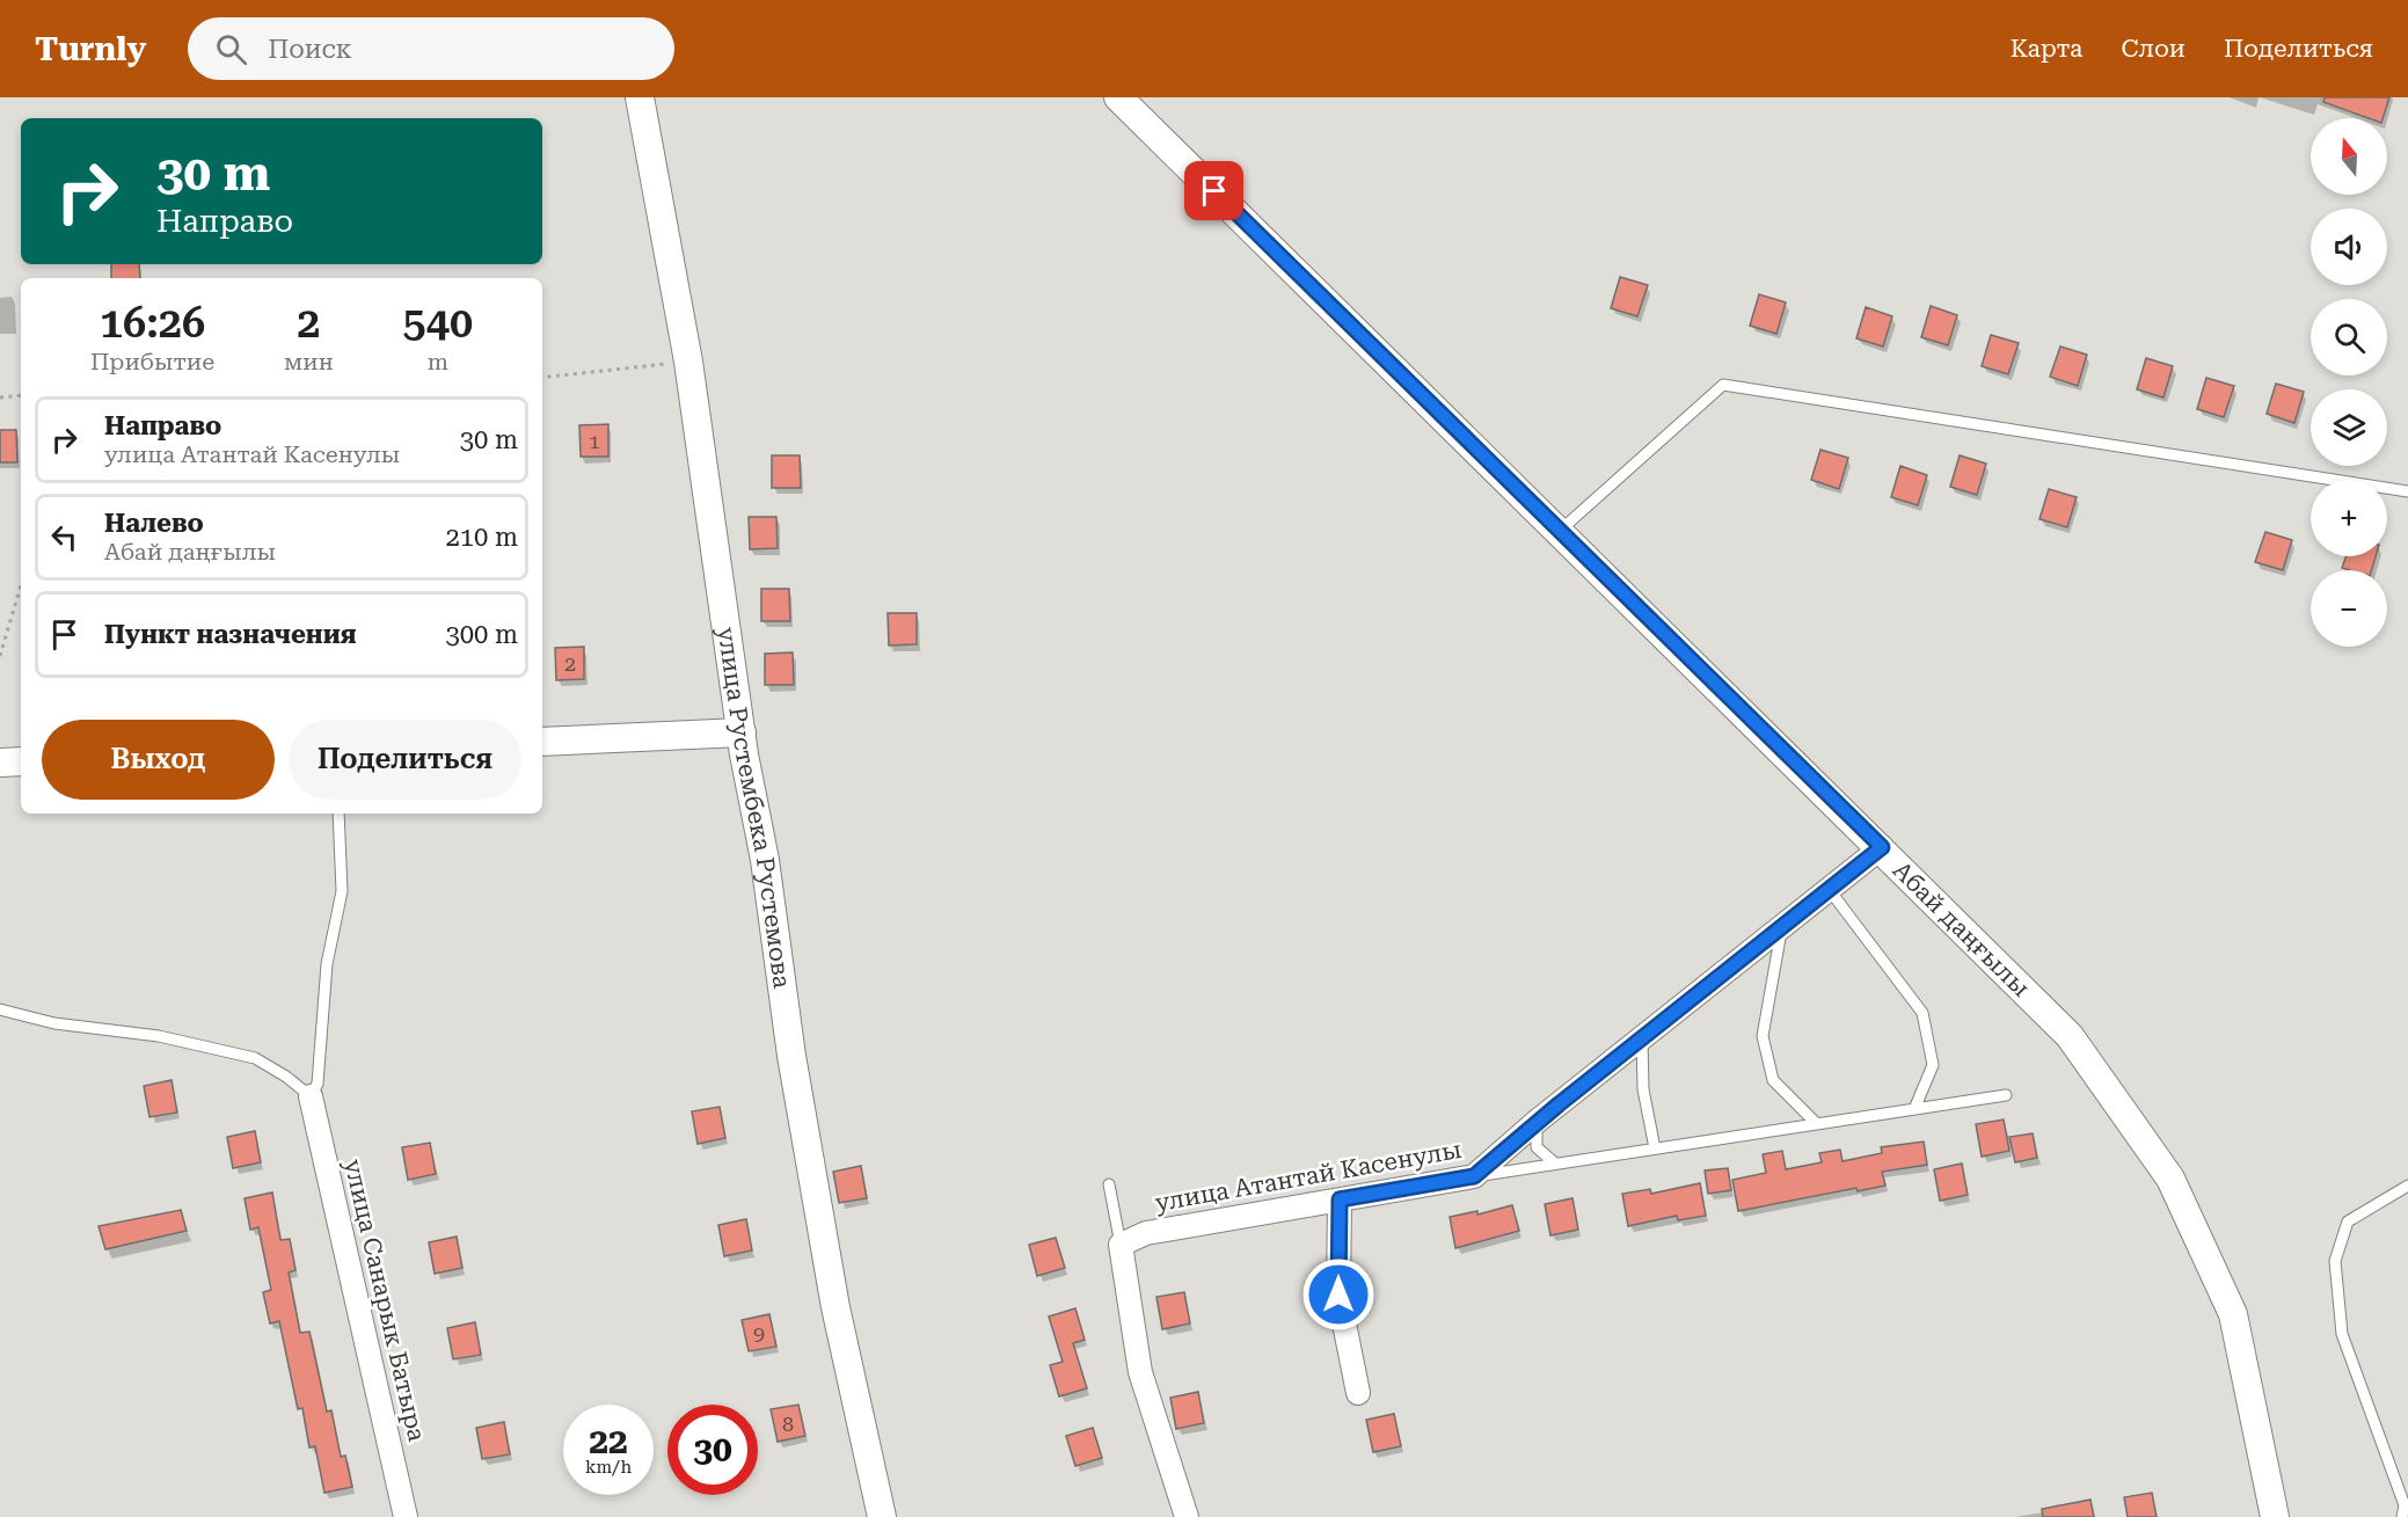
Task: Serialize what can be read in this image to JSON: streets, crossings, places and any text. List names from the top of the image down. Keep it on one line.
{"streets":{"street":["улица Рустембека Рустемова","Абай даңғылы","улица Атантай Касенулы","улица Санарык Батыра"]},"crossings":[["Абай даңғылы","улица Атантай Касенулы"]],"house_numbers":["1","2","9","8"],"north":"top","page":{"header":"Turnly","search":"Поиск","nav":["Карта","Слои","Поделиться"],"map_buttons":["+","−"],"turn":["30 m","Направо"],"eta":["16:26","Прибытие","2","мин","540","m"],"list":[{"name":"Направо","note":"улица Атантай Касенулы","value":"30 m"},{"name":"Налево","note":"Абай даңғылы","value":"210 m"},{"name":"Пункт назначения","value":"300 m"}],"buttons":["Выход","Поделиться"],"speed":"22 km/h","limit":"30"}}
